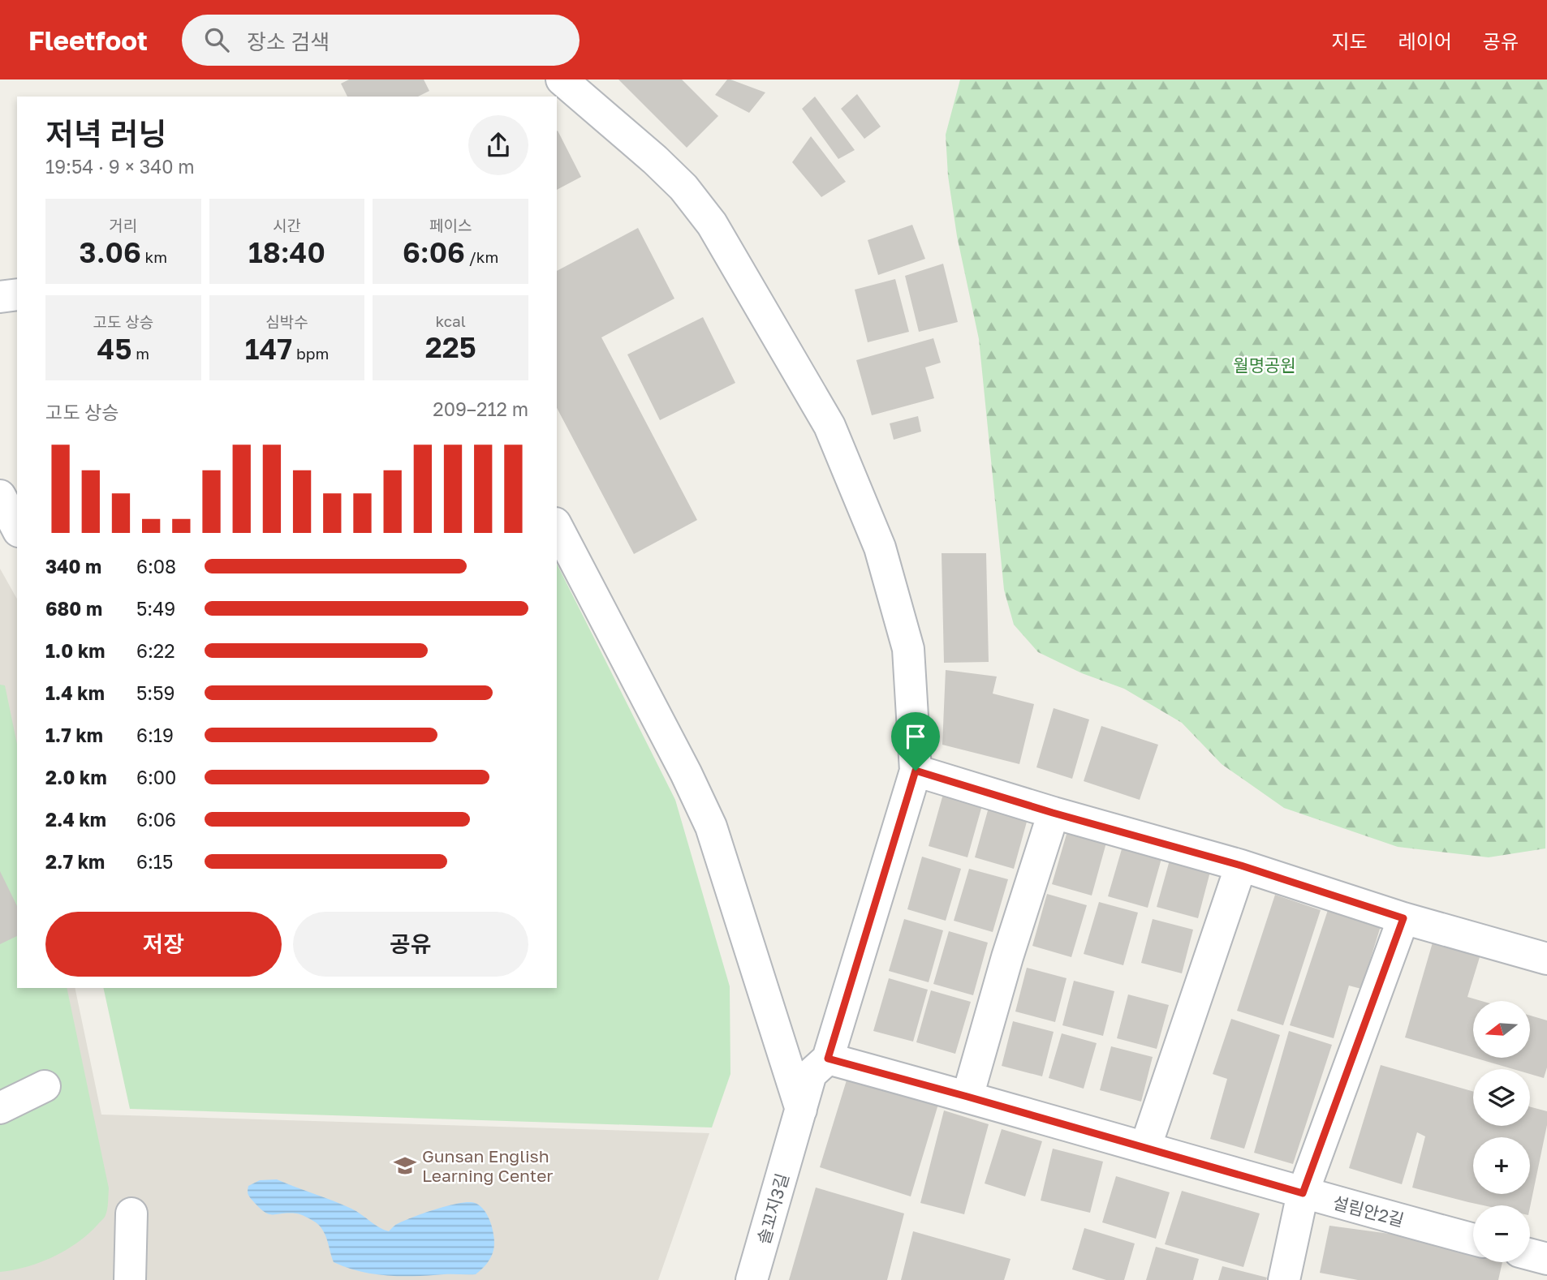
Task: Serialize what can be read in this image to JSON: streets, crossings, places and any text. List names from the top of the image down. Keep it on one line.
{"streets":{"street":["솔꼬지3길","설림안2길"]},"crossings":[["솔꼬지3길","설림안2길"]],"parks":["월명공원"],"places":{"school or university":["Gunsan English Learning Center"]},"north":"left","page":{"header":"Fleetfoot","search":"장소 검색","nav":["지도","레이어","공유"],"heading":["저녁 러닝","19:54 · 9 × 340 m"],"stats":[["거리","3.06 km"],["시간","18:40"],["페이스","6:06 /km"],["고도 상승","45 m"],["심박수","147 bpm"],["kcal","225"]],"chart":["고도 상승","209–212 m"],"list":[{"name":"340 m","note":"6:08"},{"name":"680 m","note":"5:49"},{"name":"1.0 km","note":"6:22"},{"name":"1.4 km","note":"5:59"},{"name":"1.7 km","note":"6:19"},{"name":"2.0 km","note":"6:00"},{"name":"2.4 km","note":"6:06"},{"name":"2.7 km","note":"6:15"}],"buttons":["저장","공유"],"map_buttons":["+","−"]}}
